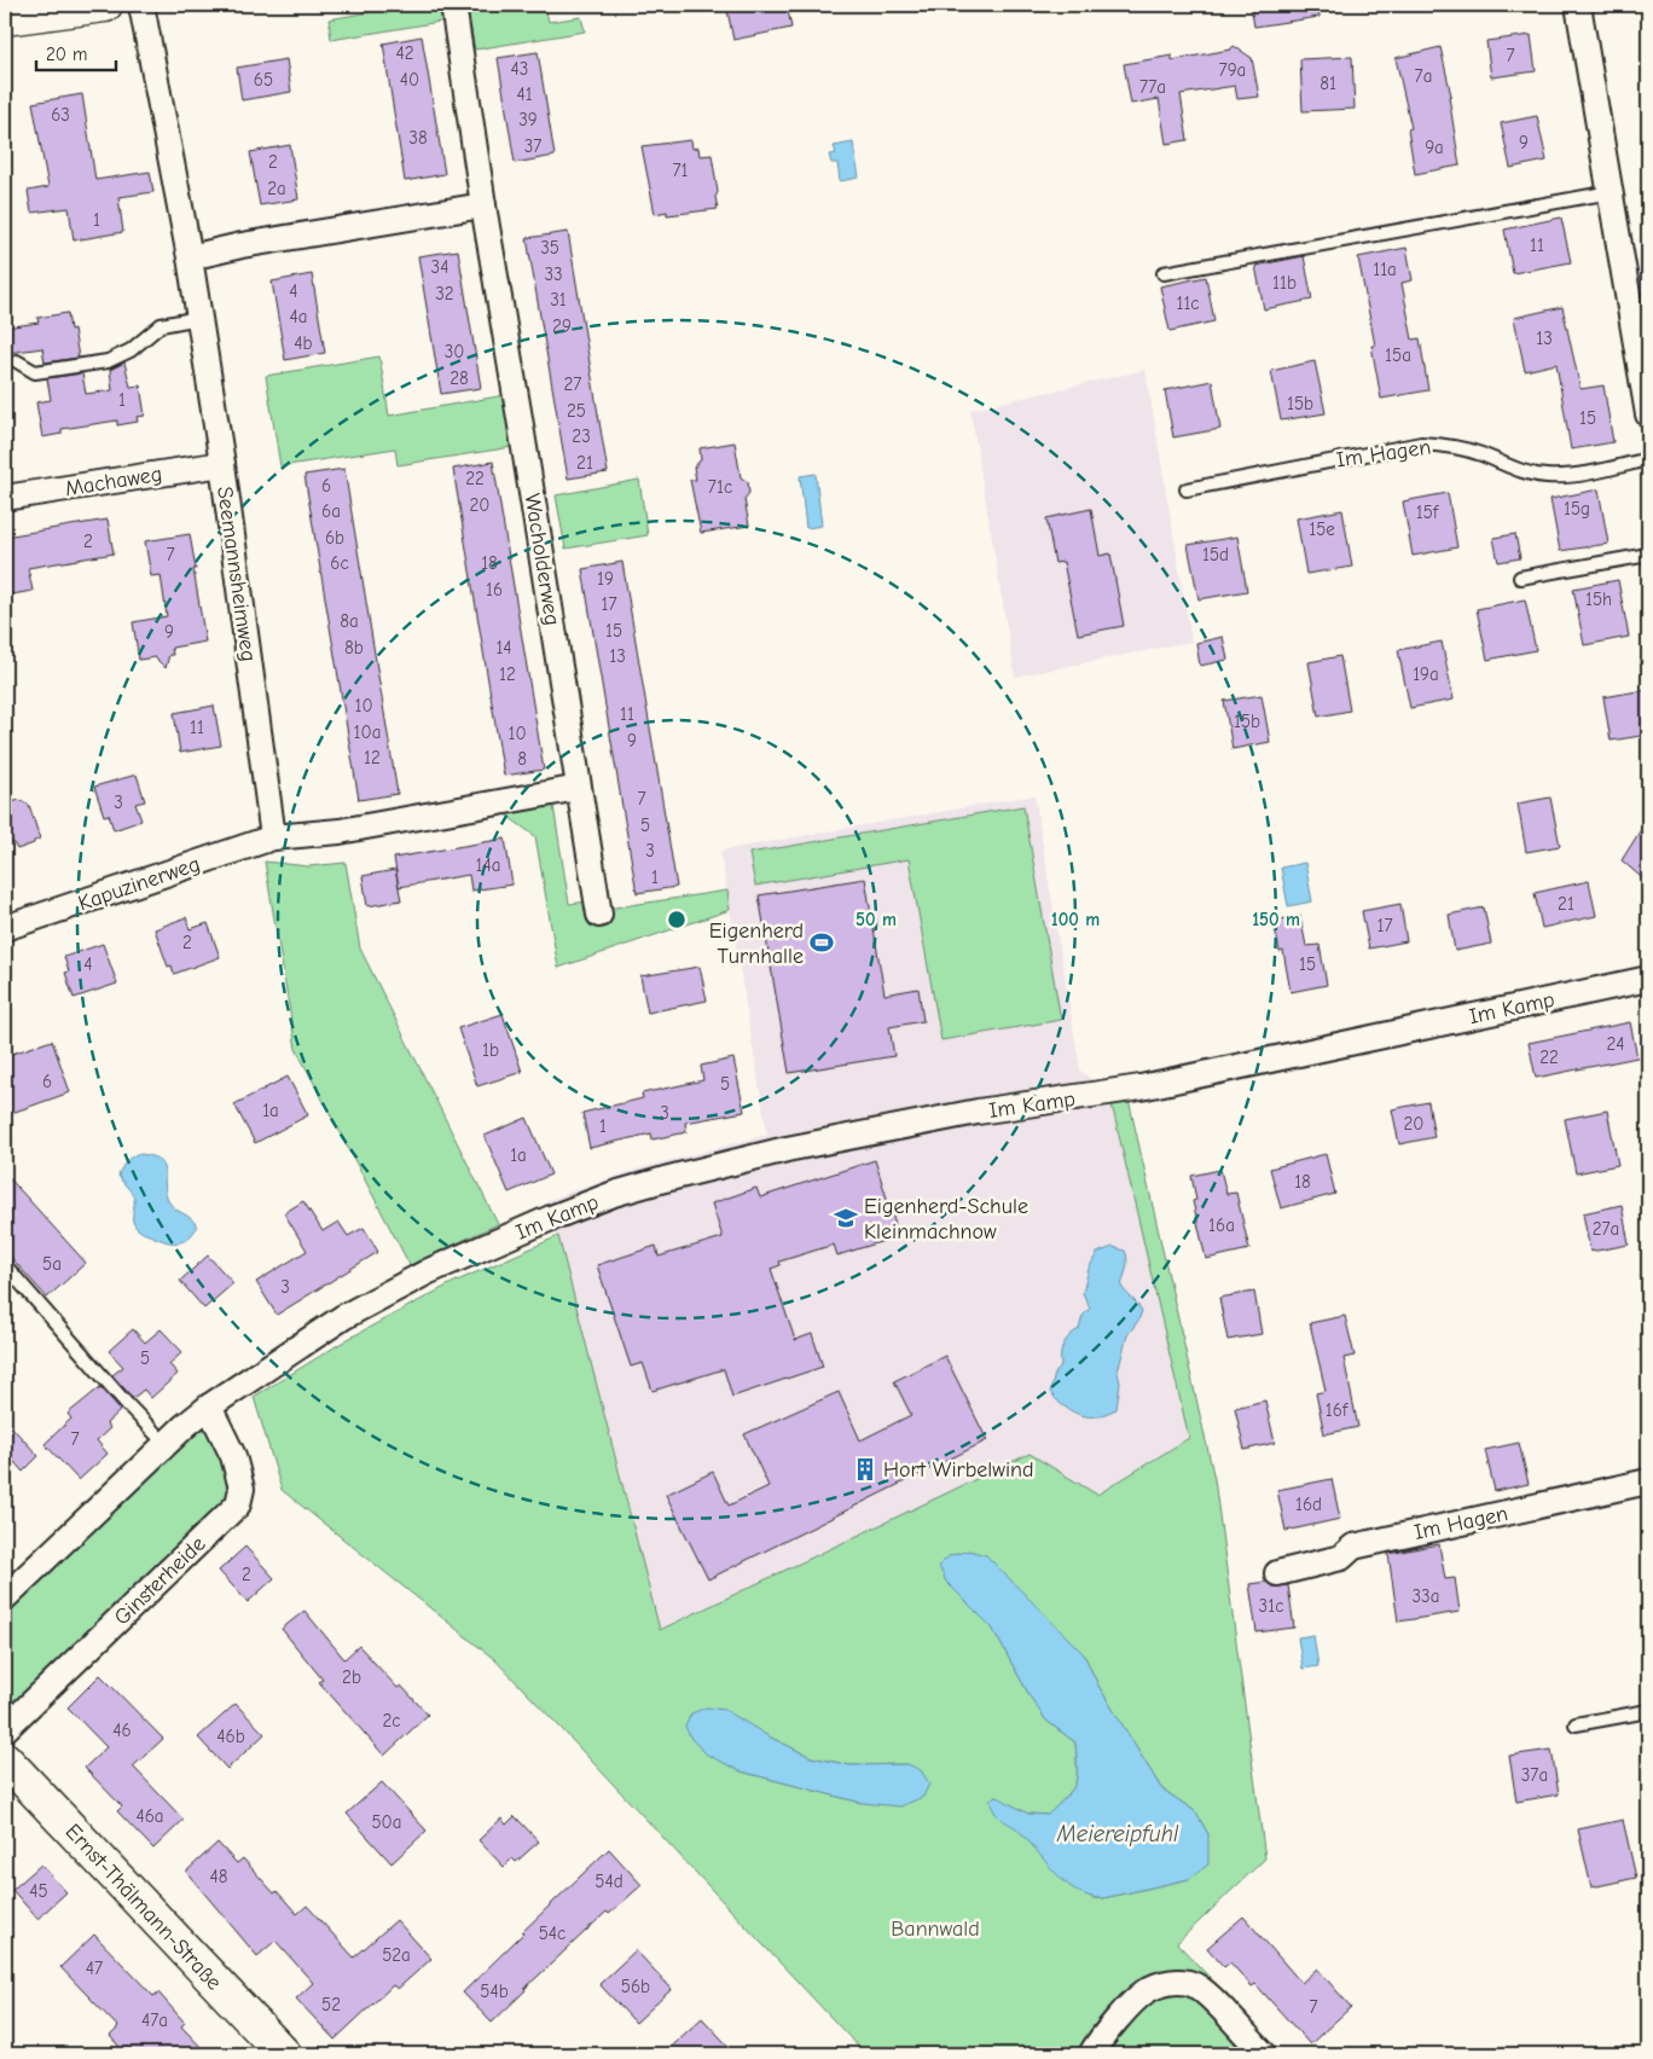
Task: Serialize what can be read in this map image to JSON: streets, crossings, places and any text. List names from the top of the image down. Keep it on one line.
{"streets":{"street":["Im Hagen","Machaweg","Wacholderweg","Seemannsheimweg","Kapuzinerweg","Im Kamp","Ginsterheide","Ernst-Thälmann-Straße"]},"crossings":[["Machaweg","Seemannsheimweg"],["Seemannsheimweg","Kapuzinerweg"],["Im Kamp","Ginsterheide"]],"water":["Meiereipfuhl"],"parks":["Bannwald"],"places":{"sports":["Eigenherd Turnhalle"],"school or university":["Eigenherd-Schule Kleinmachnow"],"building":["Hort Wirbelwind"]},"house_numbers":["42","7","43","79a","7a","65","40","81","77a","41","63","39","38","9","37","9a","2","71","2a","1","11","35","34","11a","33","11b","4","32","31","11c","4a","29","13","4b","30","15a","28","27","1","15b","25","15","23","21","22","6","71c","20","15g","6a","15f","15e","6b","2","7","15d","6c","18","19","16","15h","17","8a","15","9","8b","14","13","12","19a","10","11","15b","11","10a","10","9","12","8","7","3","5","3","14a","1","21","17","2","4","15","24","1b","22","6","5","1a","3","20","1","1a","18","16a","27a","5a","3","5","16f","7","16d","2","33a","31c","2b","2c","46","46b","37a","46a","50a","48","54d","45","54c","52a","47","56b","54b","52","7","47a"],"scale_bar":"20 m","rings":["50 m","100 m","150 m"]}
